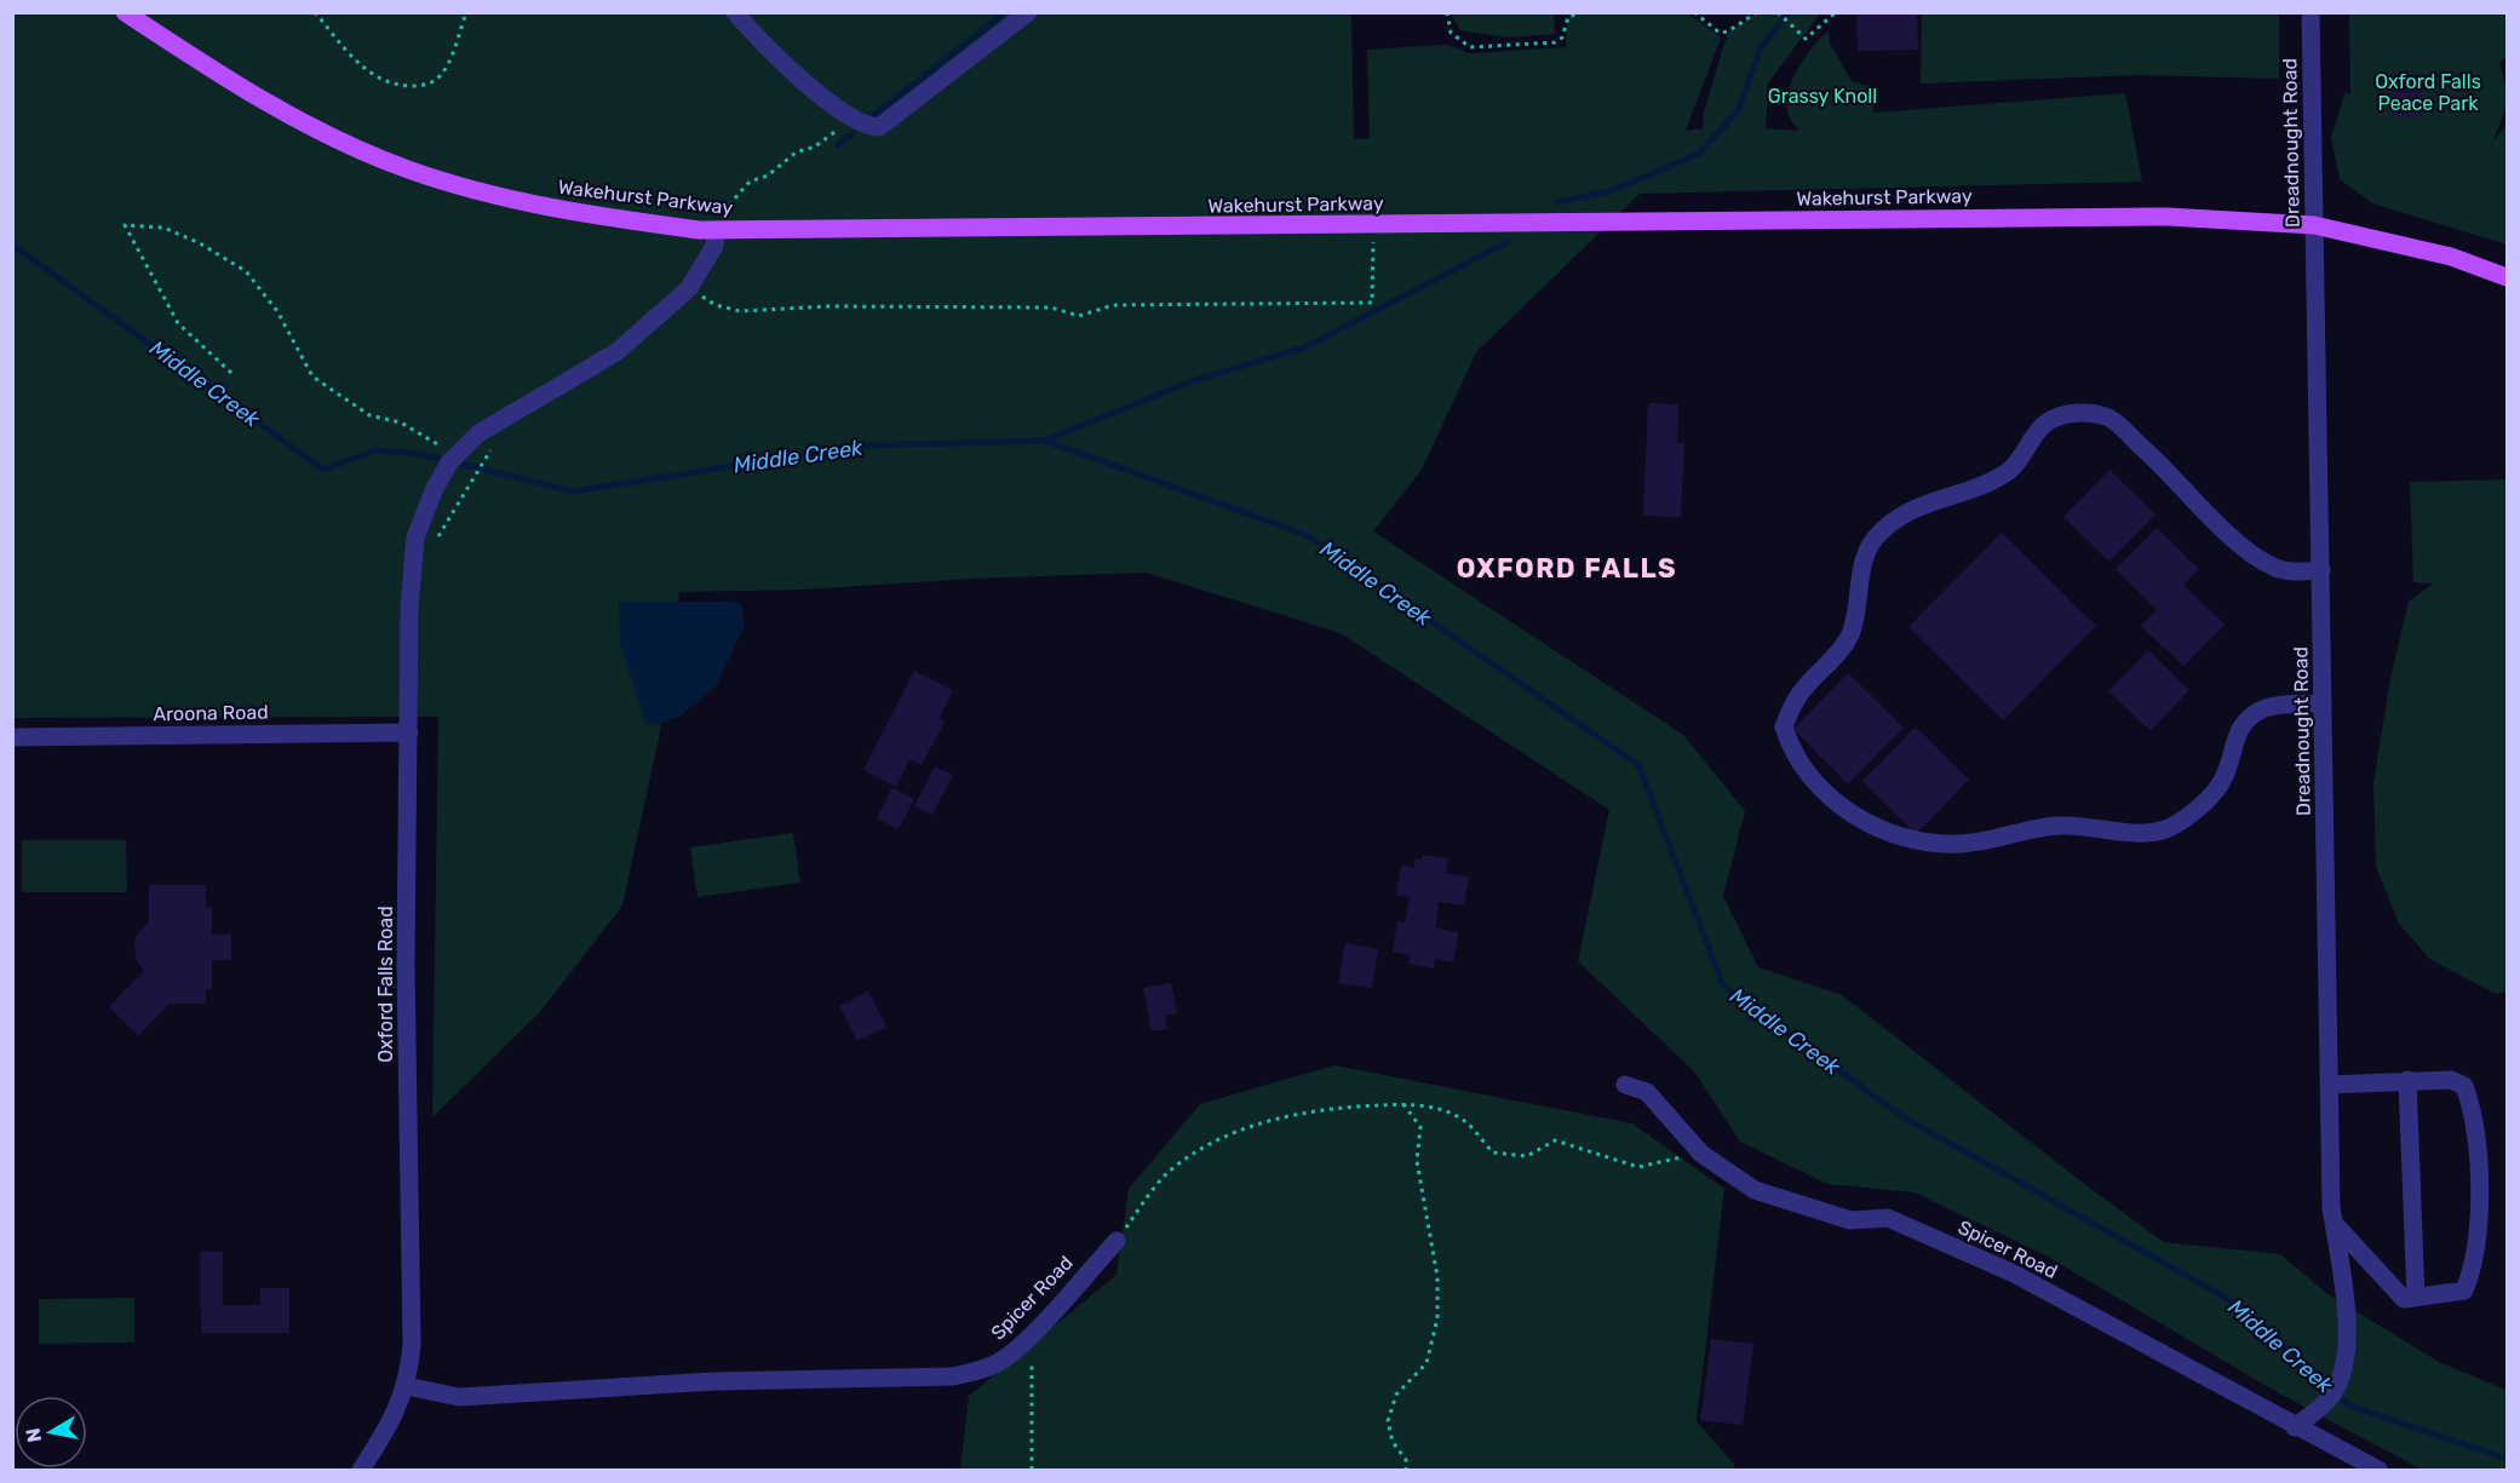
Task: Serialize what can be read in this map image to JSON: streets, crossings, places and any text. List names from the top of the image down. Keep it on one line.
{"streets":{"main road":["Wakehurst Parkway"],"street":["Dreadnought Road","Aroona Road","Oxford Falls Road","Spicer Road"]},"crossings":[["Dreadnought Road","Wakehurst Parkway"],["Dreadnought Road","Spicer Road"],["Wakehurst Parkway","Oxford Falls Road"],["Aroona Road","Oxford Falls Road"],["Oxford Falls Road","Spicer Road"]],"districts":["OXFORD FALLS"],"water":["Middle Creek"],"parks":["Oxford Falls Peace Park","Grassy Knoll"],"north":"left"}
